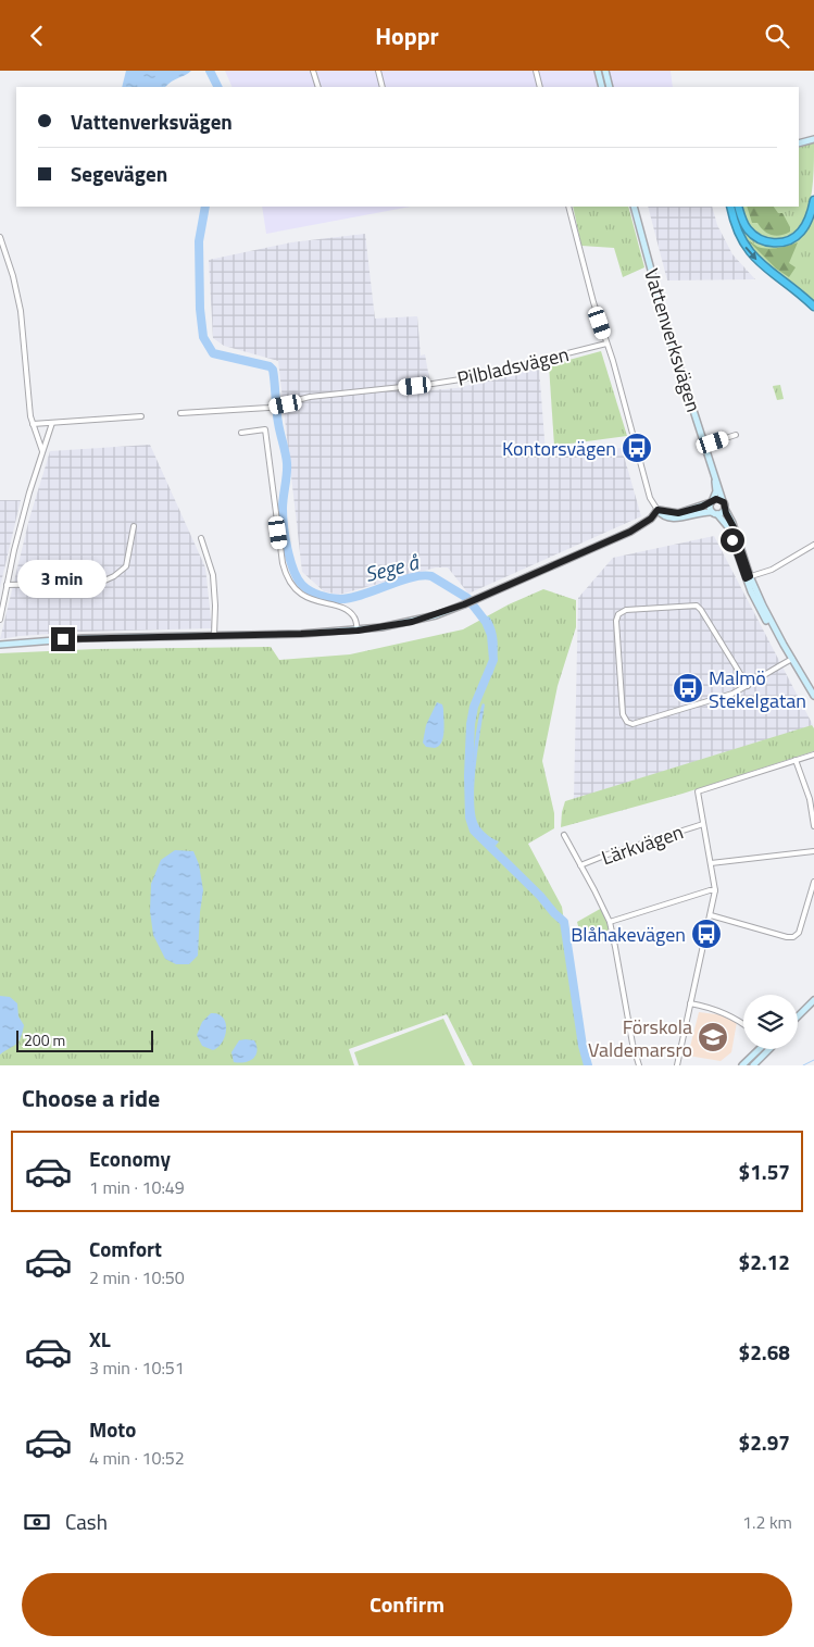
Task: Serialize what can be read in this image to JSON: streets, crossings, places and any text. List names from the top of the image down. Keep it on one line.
{"streets":{"street":["Vattenverksvägen","Pilbladsvägen","Lärkvägen"]},"water":["Sege å"],"places":{"bus stop":["Kontorsvägen","Malmö Stekelgatan","Blåhakevägen"],"school or university":["Förskola Valdemarsro"]},"scale_bar":"200 m","page":{"header":"Hoppr","banner":["Vattenverksvägen","Segevägen"],"bubble":"3 min","scale":"200 m","heading":"Choose a ride","list":[{"name":"Economy","note":"1 min · 10:49","value":"$1.57"},{"name":"Comfort","note":"2 min · 10:50","value":"$2.12"},{"name":"XL","note":"3 min · 10:51","value":"$2.68"},{"name":"Moto","note":"4 min · 10:52","value":"$2.97"}],"pay":["Cash","1.2 km"],"buttons":"Confirm"}}
